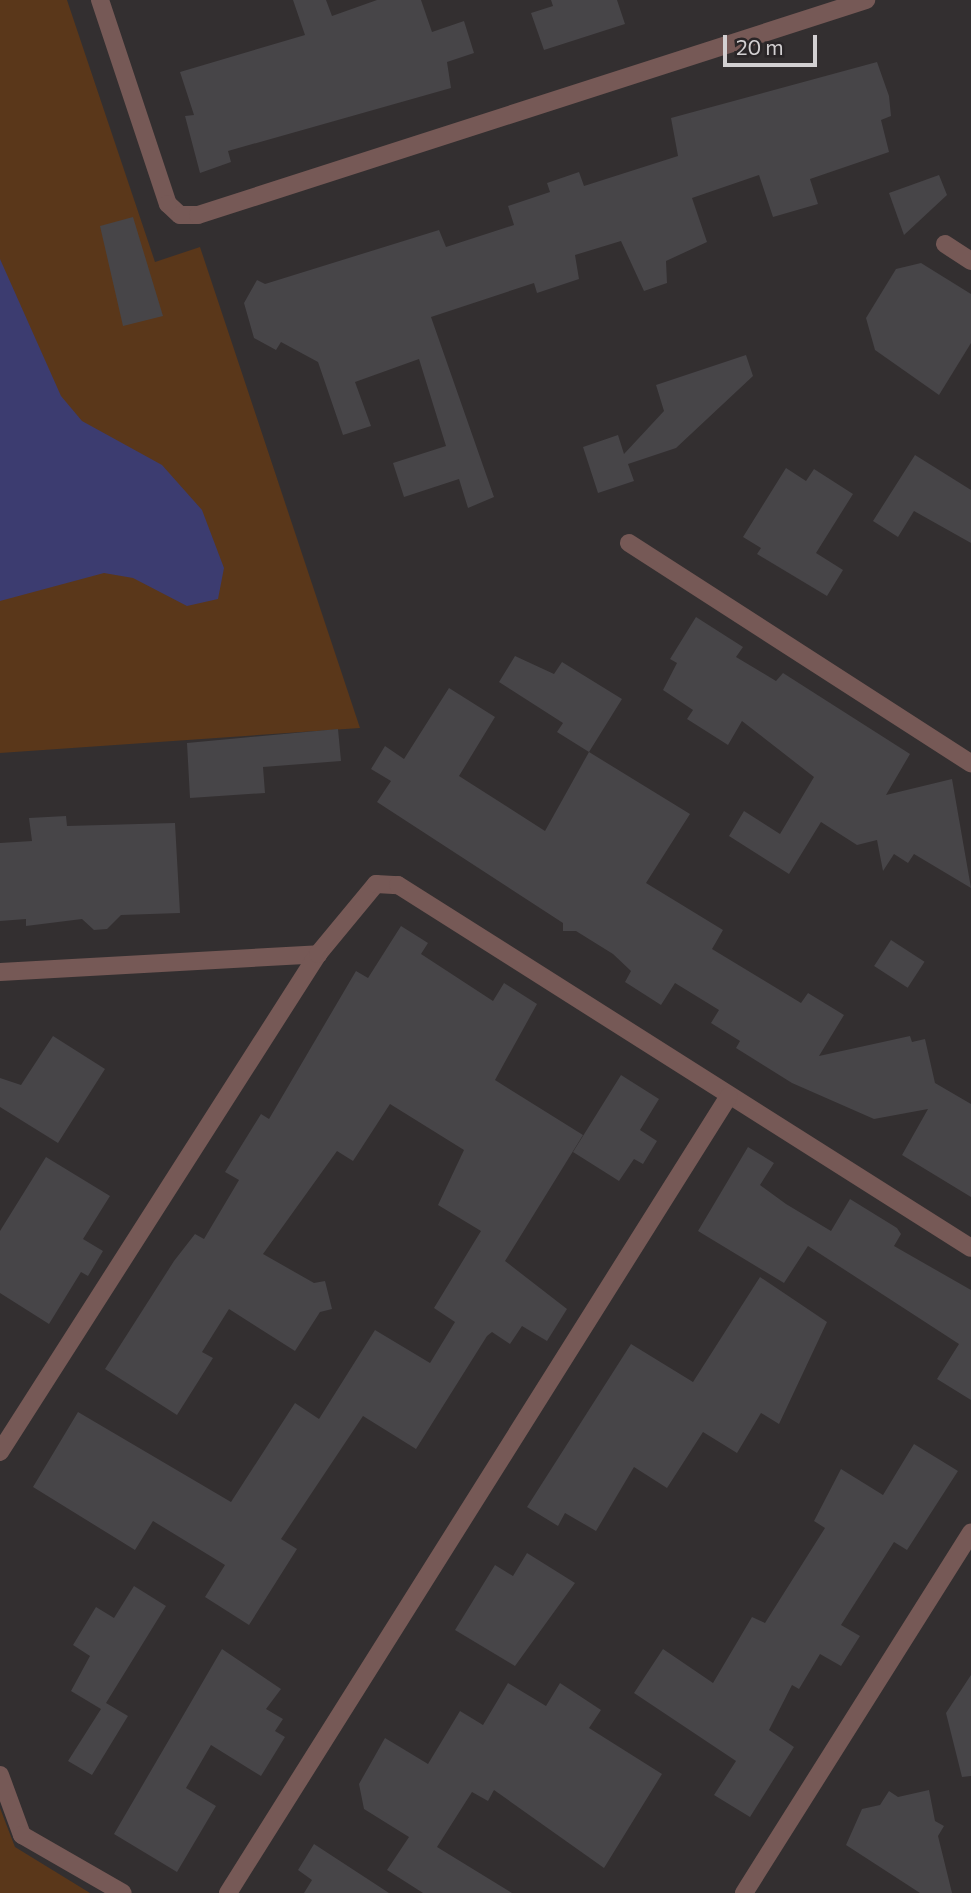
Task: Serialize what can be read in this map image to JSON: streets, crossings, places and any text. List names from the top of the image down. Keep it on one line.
{"scale_bar":"20 m"}
